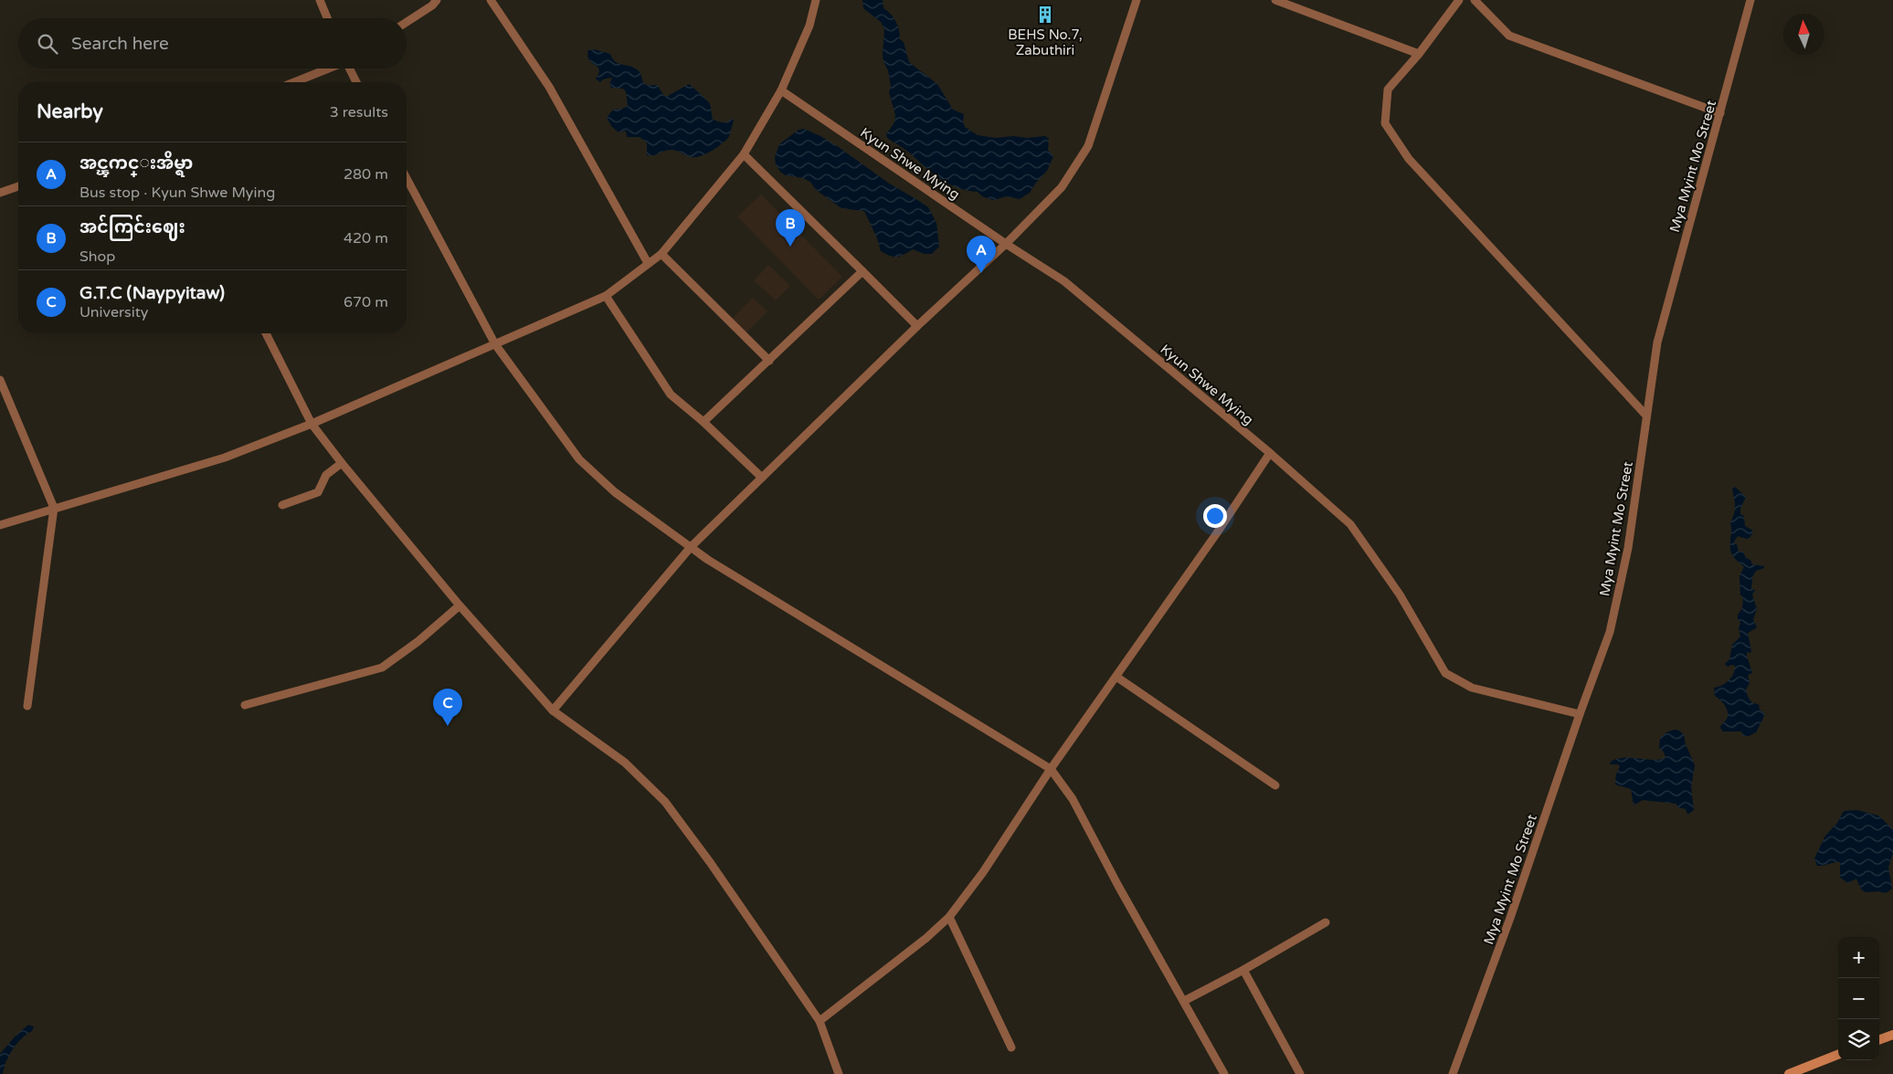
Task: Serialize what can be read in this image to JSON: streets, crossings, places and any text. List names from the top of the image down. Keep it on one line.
{"streets":{"street":["Kyun Shwe Mying","Mya Myint Mo Street"]},"crossings":[["Kyun Shwe Mying","Mya Myint Mo Street"]],"places":{"building":["BEHS No.7, Zabuthiri"]},"north":"top","page":{"search":"Search here","heading":["Nearby","3 results"],"list":[{"mark":"A","name":"အင္ၾကင္းအိမ္ရာ","note":"Bus stop · Kyun Shwe Mying","value":"280 m"},{"mark":"B","name":"အင်ကြင်းဈေး","note":"Shop","value":"420 m"},{"mark":"C","name":"G.T.C (Naypyitaw)","note":"University","value":"670 m"}],"pins":["B","A","C"],"map_buttons":["+","−"]}}
